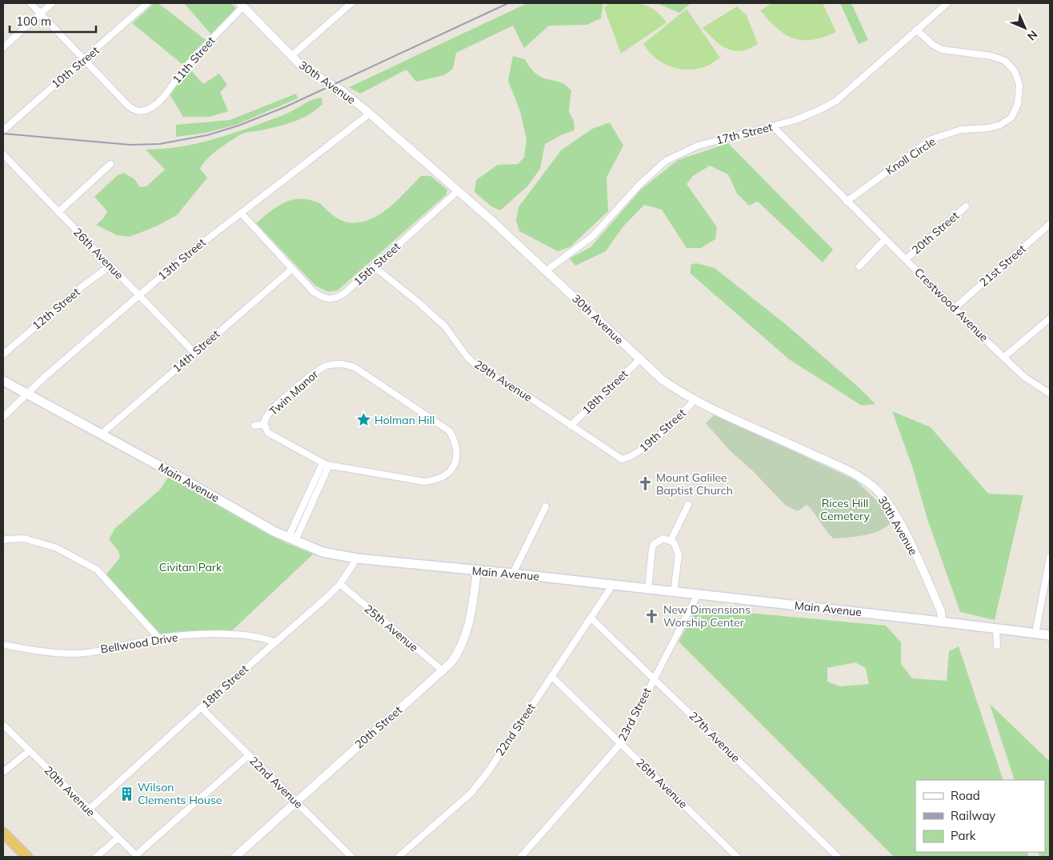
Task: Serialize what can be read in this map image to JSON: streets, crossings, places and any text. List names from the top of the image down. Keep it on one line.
{"streets":{"main road":["Main Avenue"],"street":["11th Street","10th Street","30th Avenue","17th Street","Knoll Circle","20th Street","26th Avenue","13th Street","15th Street","21st Street","Crestwood Avenue","12th Street","14th Street","29th Avenue","18th Street","Twin Manor","19th Street","25th Avenue","Bellwood Drive","23rd Street","22nd Street","27th Avenue","22nd Avenue","20th Avenue"]},"crossings":[["11th Street","10th Street"],["11th Street","30th Avenue"],["30th Avenue","17th Street"],["30th Avenue","13th Street"],["30th Avenue","15th Street"],["30th Avenue","18th Street"],["30th Avenue","19th Street"],["30th Avenue","Main Avenue"],["17th Street","Knoll Circle"],["17th Street","Crestwood Avenue"],["Knoll Circle","Crestwood Avenue"],["20th Street","Crestwood Avenue"],["20th Street","Main Avenue"],["20th Street","25th Avenue"],["20th Street","22nd Avenue"],["26th Avenue","13th Street"],["26th Avenue","12th Street"],["26th Avenue","14th Street"],["26th Avenue","23rd Street"],["26th Avenue","22nd Street"],["13th Street","Main Avenue"],["15th Street","14th Street"],["15th Street","29th Avenue"],["21st Street","Crestwood Avenue"],["14th Street","Main Avenue"],["29th Avenue","18th Street"],["29th Avenue","19th Street"],["18th Street","Main Avenue"],["18th Street","25th Avenue"],["18th Street","Bellwood Drive"],["18th Street","22nd Avenue"],["18th Street","20th Avenue"],["Main Avenue","23rd Street"],["Main Avenue","22nd Street"],["23rd Street","27th Avenue"],["22nd Street","27th Avenue"]],"parks":["Rices Hill Cemetery","Civitan Park"],"places":{"place":["Holman Hill"],"church":["Mount Galilee Baptist Church","New Dimensions Worship Center"],"building":["Wilson Clements House"]},"legend":["Road","Railway","Park"],"scale_bar":"100 m","north":"bottom right"}
